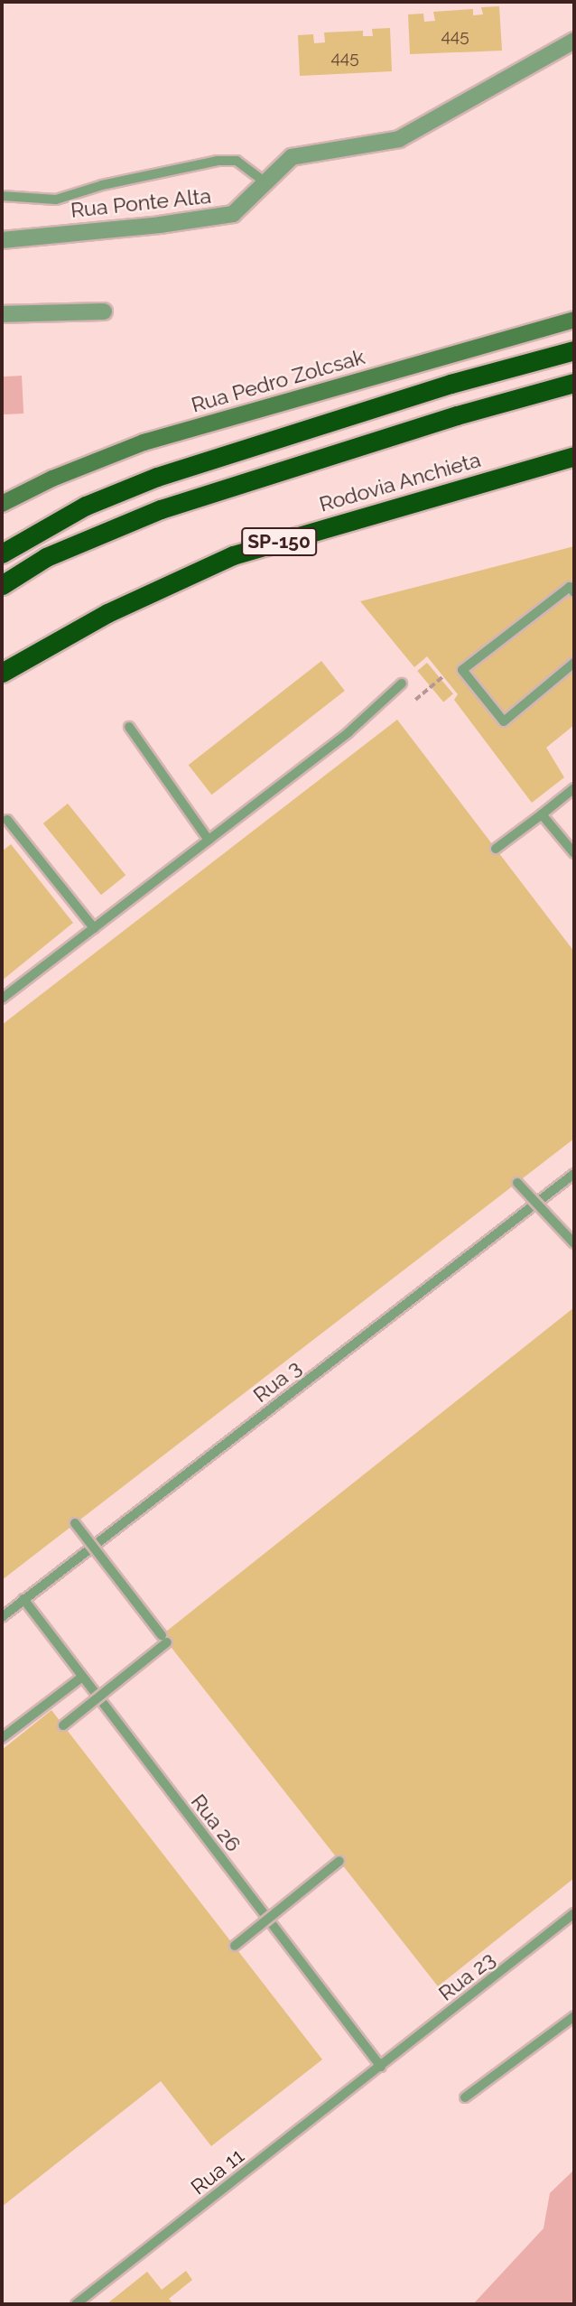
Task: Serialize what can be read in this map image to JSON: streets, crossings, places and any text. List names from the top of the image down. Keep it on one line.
{"streets":{"highway":["Rodovia Anchieta","SP-150"],"main road":["Rua Pedro Zolcsak"],"street":["Rua Ponte Alta"],"lane":["Rua 3","Rua 26","Rua 23","Rua 11"]},"crossings":[["Rua 3","Rua 26"],["Rua 26","Rua 23"],["Rua 26","Rua 11"],["Rua 23","Rua 11"]],"house_numbers":["445","445"]}
